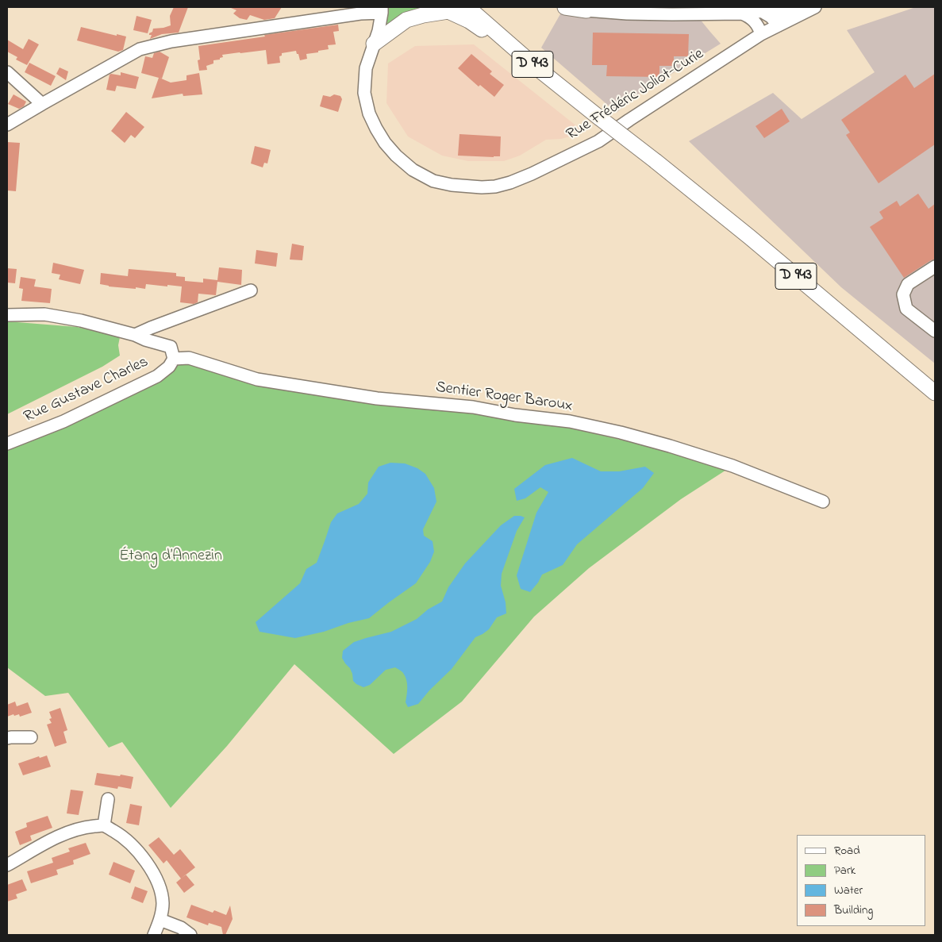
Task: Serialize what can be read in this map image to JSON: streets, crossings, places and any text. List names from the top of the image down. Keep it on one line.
{"streets":{"main road":["D 943"],"street":["Rue Frédéric Joliot-Curie","Rue Gustave Charles","Sentier Roger Baroux"]},"crossings":[["Rue Gustave Charles","Sentier Roger Baroux"]],"parks":["Étang d’Annezin"],"legend":["Road","Park","Water","Building"]}
